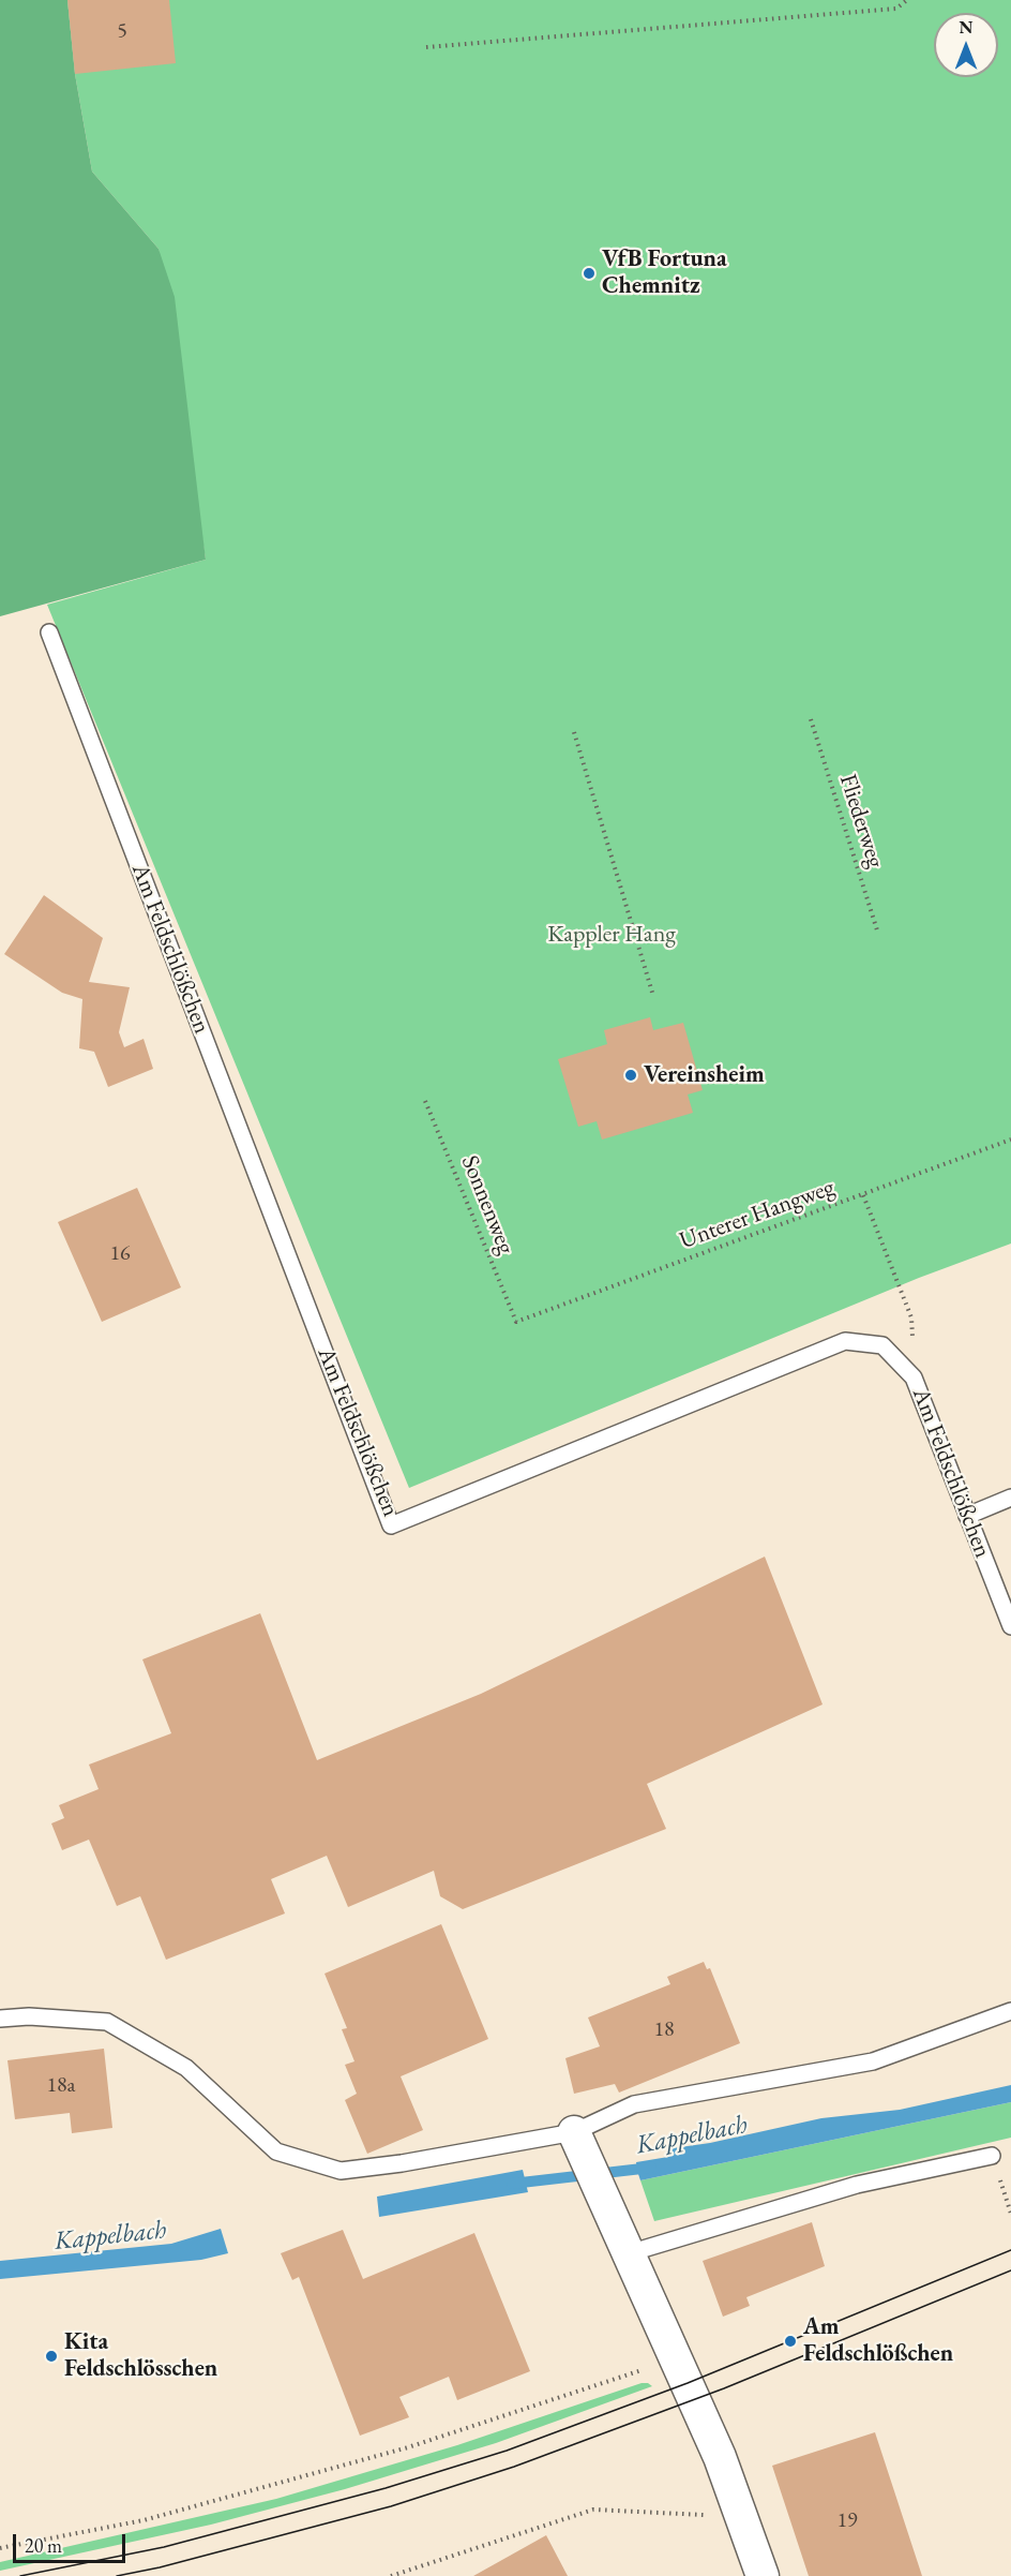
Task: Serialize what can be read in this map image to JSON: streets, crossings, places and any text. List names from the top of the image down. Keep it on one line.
{"streets":{"lane":["Am Feldschlößchen"],"path":["Fliederweg","Sonnenweg","Unterer Hangweg"]},"crossings":[["Sonnenweg","Unterer Hangweg"]],"water":["Kappelbach"],"parks":["Kappler Hang"],"places":["VfB Fortuna Chemnitz","Vereinsheim","Am Feldschlößchen","Kita Feldschlösschen"],"house_numbers":["5","16","18","18a","19"],"scale_bar":"20 m","north":"top"}
